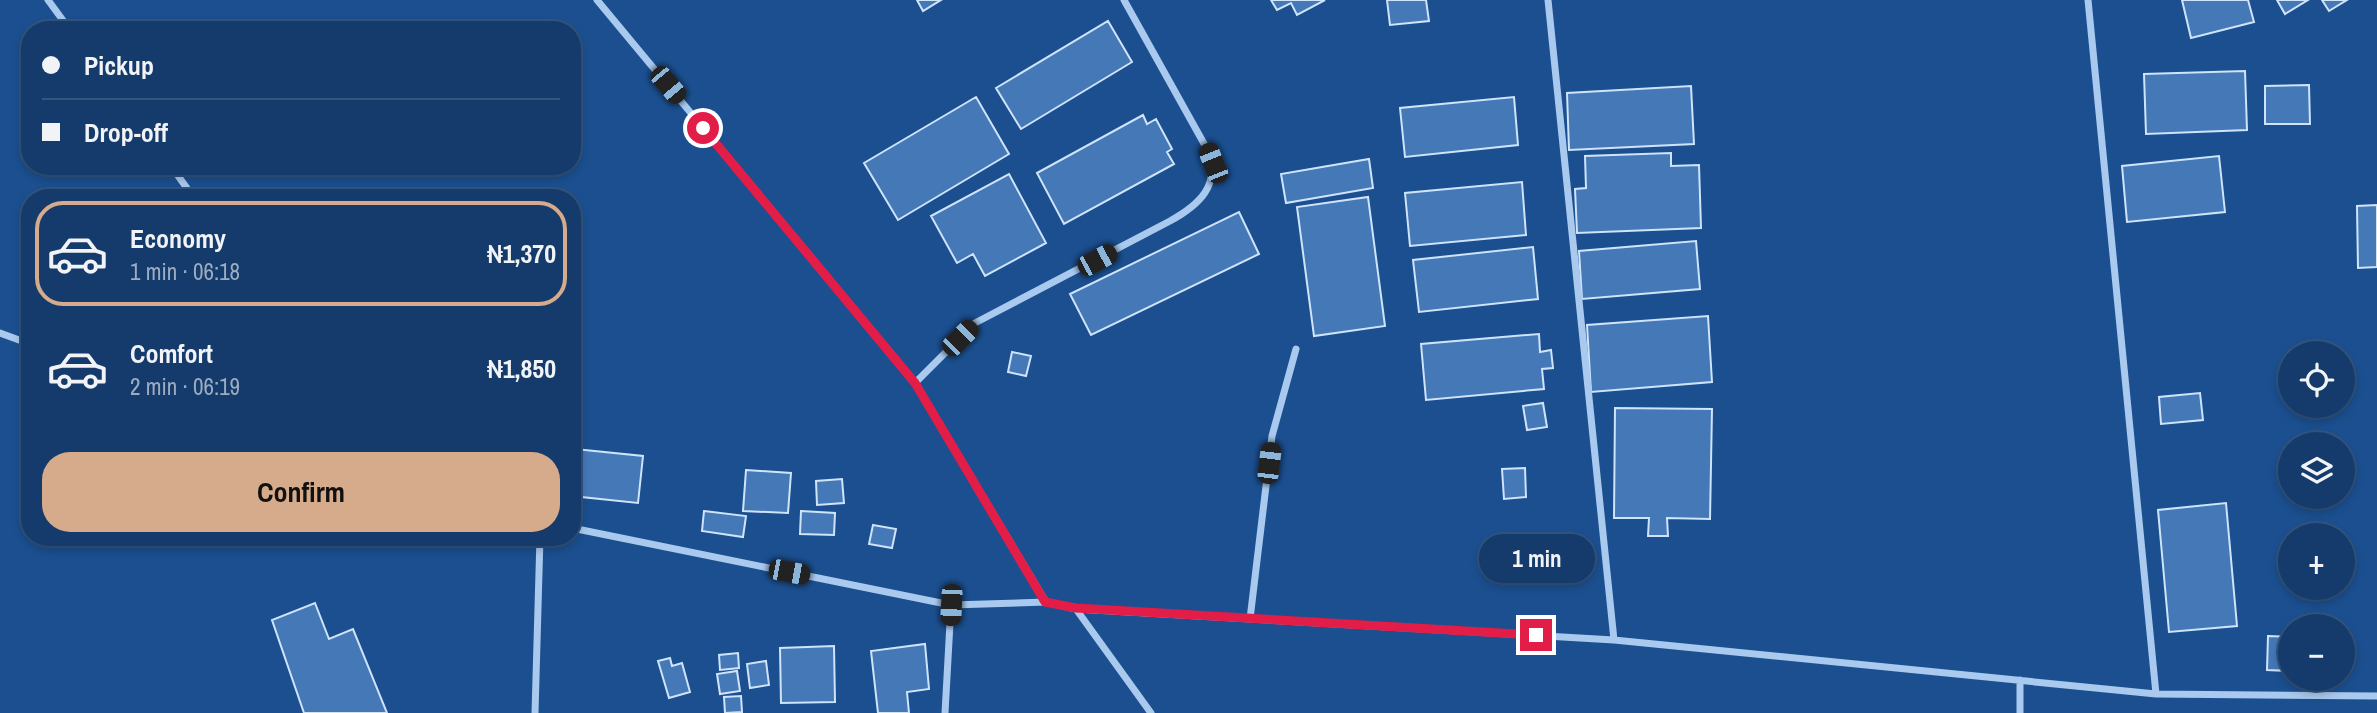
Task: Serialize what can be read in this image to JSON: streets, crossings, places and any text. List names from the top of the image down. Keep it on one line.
{"page":{"banner":["Pickup","Drop-off"],"list":[{"name":"Economy","note":"1 min · 06:18","value":"₦1,370"},{"name":"Comfort","note":"2 min · 06:19","value":"₦1,850"}],"map_buttons":["+","−"],"buttons":"Confirm","bubble":"1 min"}}
